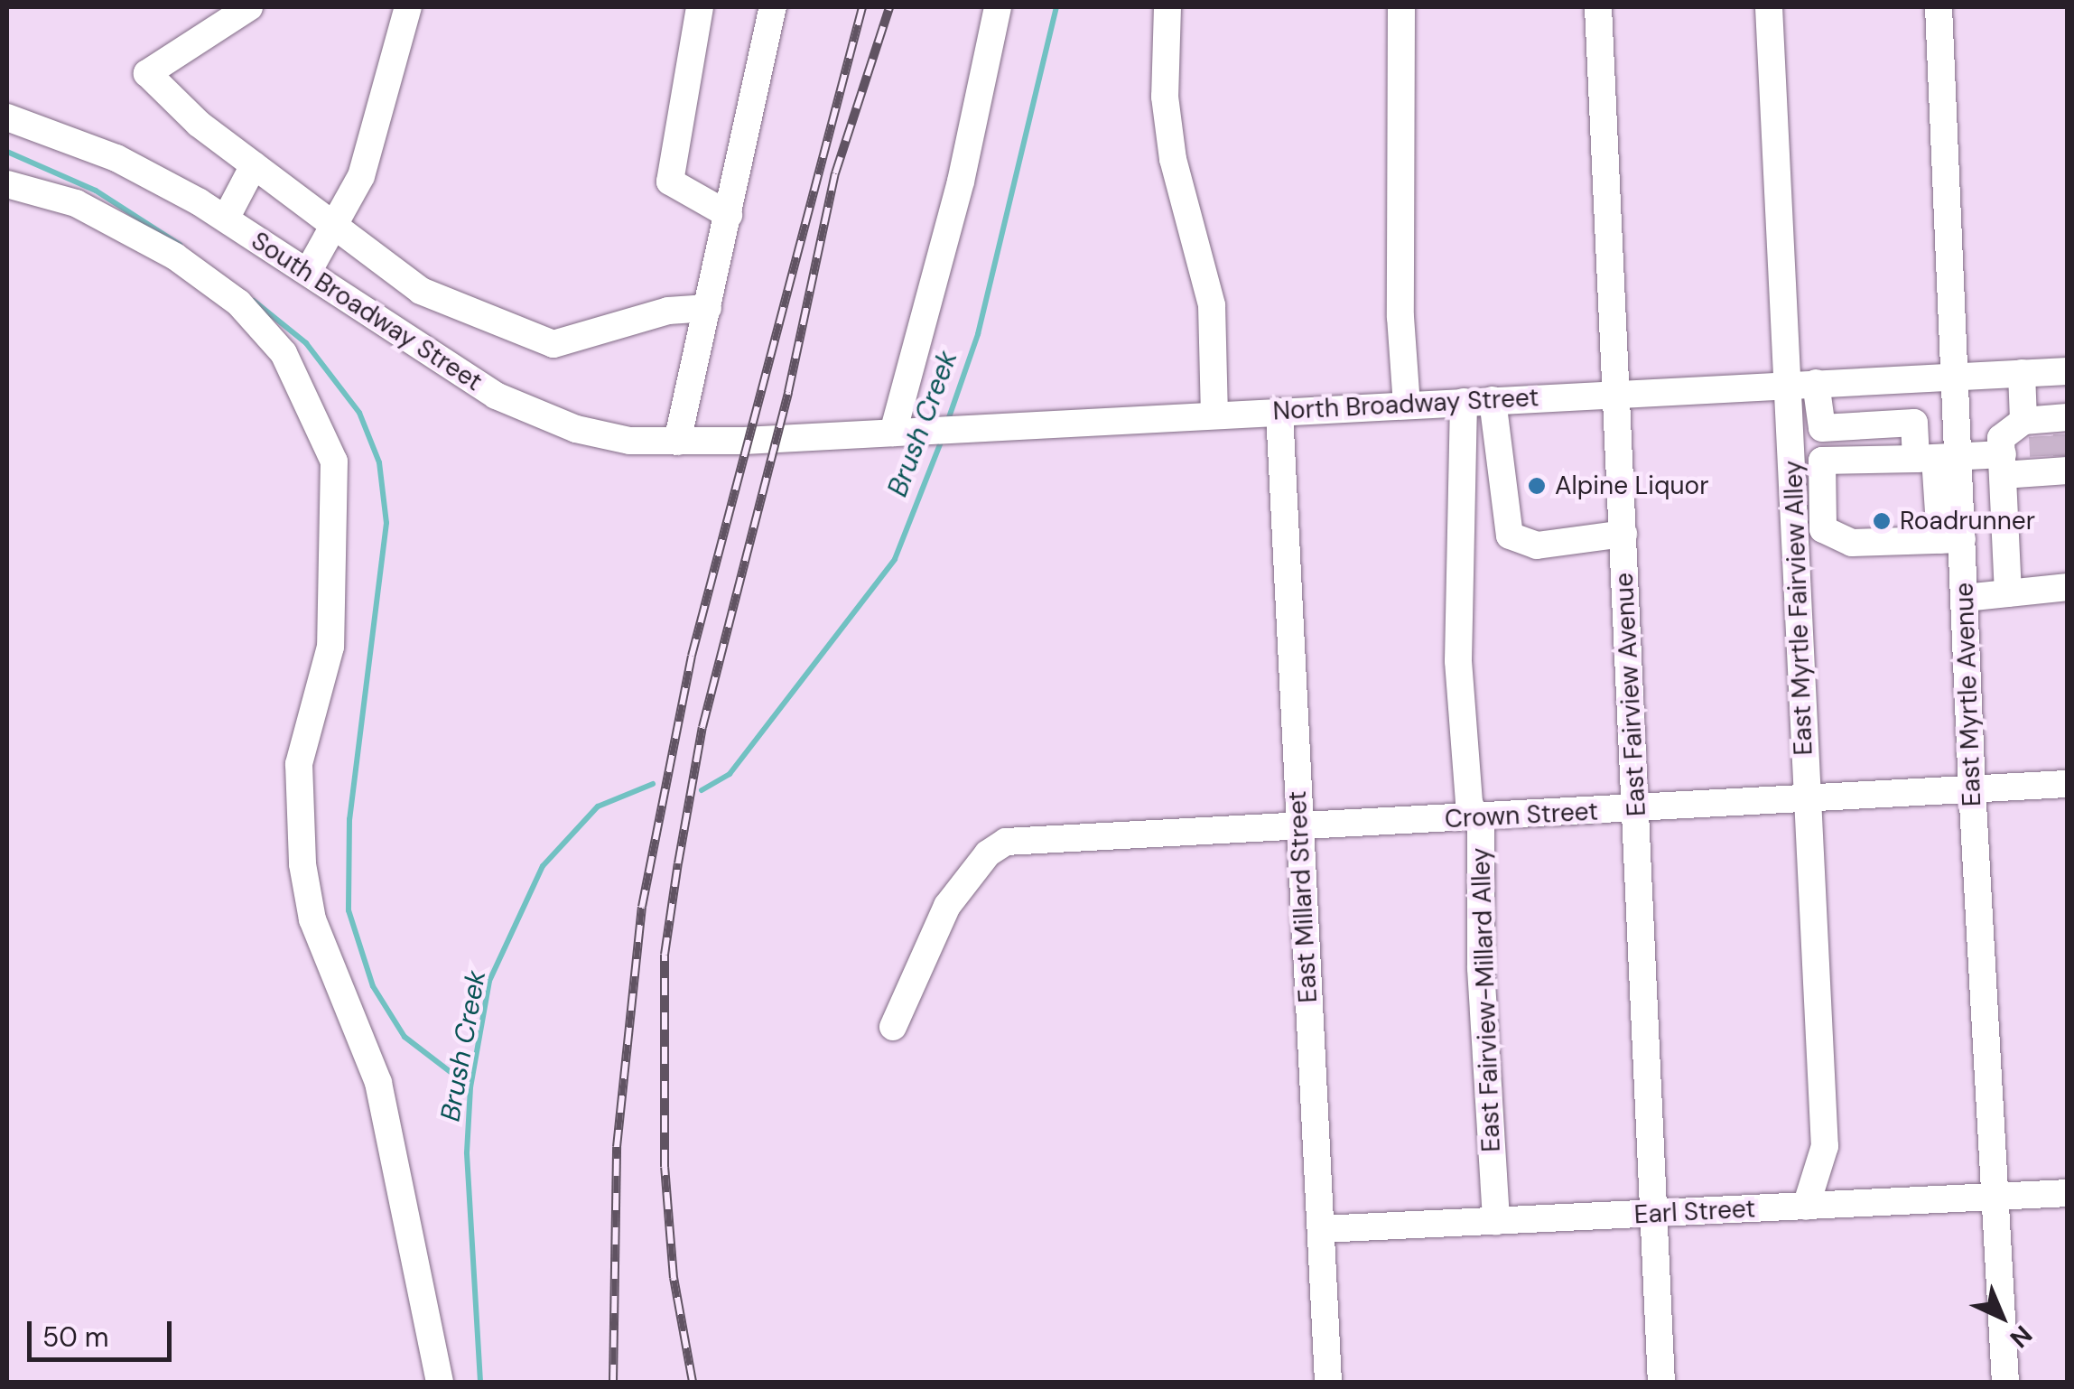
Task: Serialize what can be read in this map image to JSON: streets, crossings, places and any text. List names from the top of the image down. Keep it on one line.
{"streets":{"street":["South Broadway Street","North Broadway Street","East Myrtle Fairview Alley","East Fairview Avenue","East Myrtle Avenue","Crown Street","East Millard Street","East Fairview-Millard Alley","Earl Street"]},"crossings":[["South Broadway Street","North Broadway Street"],["North Broadway Street","East Myrtle Fairview Alley"],["North Broadway Street","East Fairview Avenue"],["North Broadway Street","East Myrtle Avenue"],["North Broadway Street","East Millard Street"],["North Broadway Street","East Fairview-Millard Alley"],["East Myrtle Fairview Alley","Crown Street"],["East Myrtle Fairview Alley","Earl Street"],["East Fairview Avenue","Crown Street"],["East Fairview Avenue","Earl Street"],["East Myrtle Avenue","Crown Street"],["East Myrtle Avenue","Earl Street"],["Crown Street","East Millard Street"],["Crown Street","East Fairview-Millard Alley"],["East Millard Street","Earl Street"],["East Fairview-Millard Alley","Earl Street"]],"water":["Brush Creek"],"places":["Alpine Liquor","Roadrunner"],"scale_bar":"50 m","north":"bottom right"}
